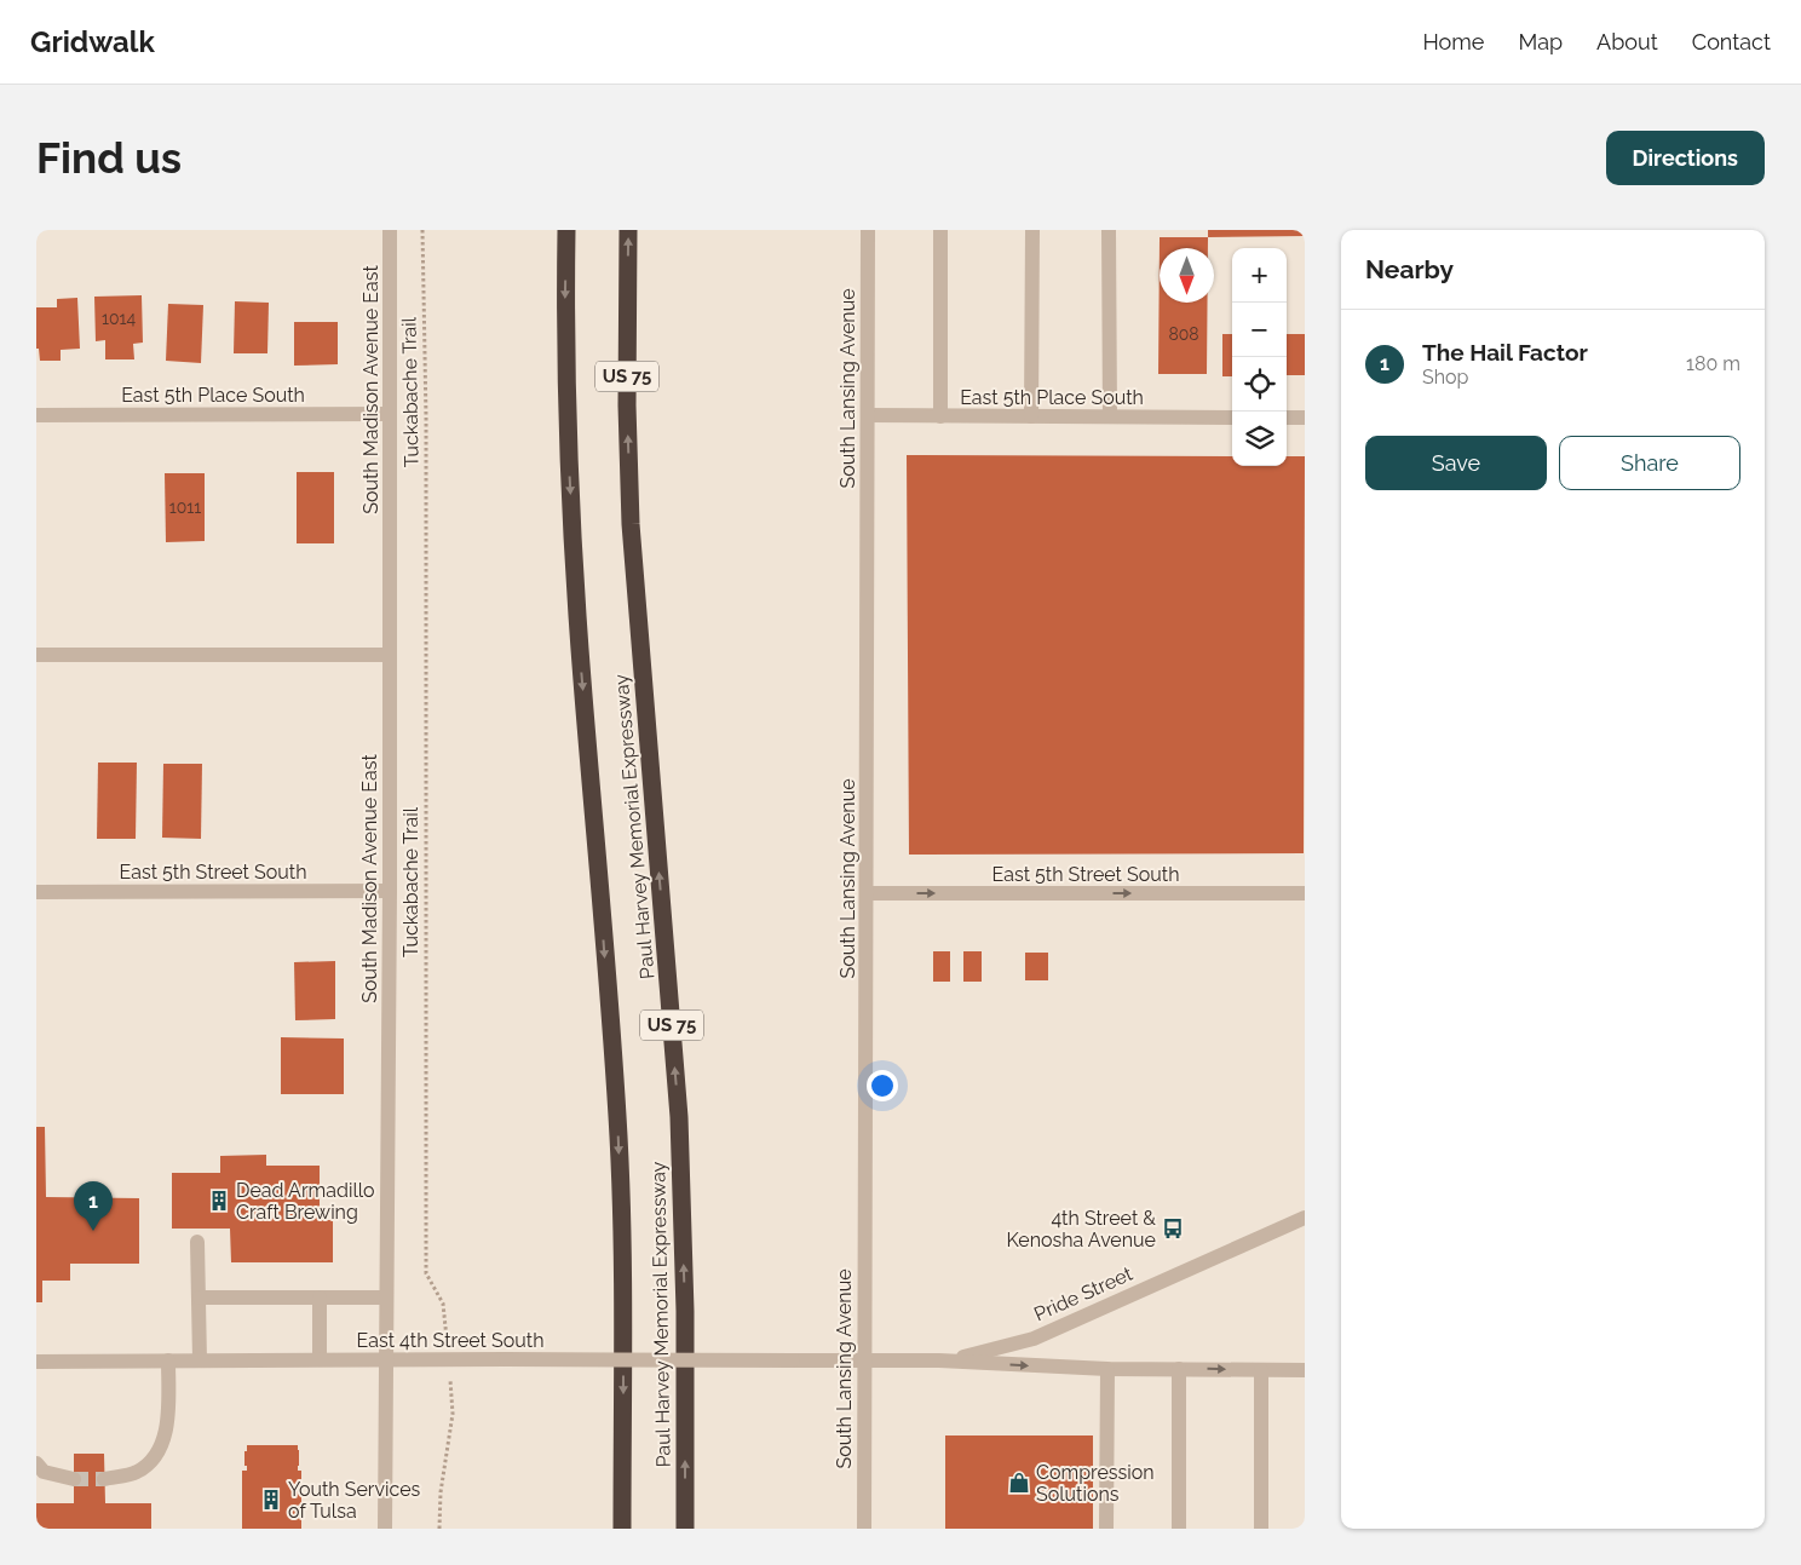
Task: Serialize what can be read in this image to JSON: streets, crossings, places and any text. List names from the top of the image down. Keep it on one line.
{"streets":{"highway":["US 75","Paul Harvey Memorial Expressway"],"street":["South Lansing Avenue","South Madison Avenue East","East 5th Place South","East 5th Street South","Pride Street","East 4th Street South"],"path":["Tuckabache Trail"]},"crossings":[["South Lansing Avenue","East 5th Place South"],["South Lansing Avenue","East 5th Street South"],["South Lansing Avenue","Pride Street"],["South Lansing Avenue","East 4th Street South"],["South Madison Avenue East","East 5th Place South"],["South Madison Avenue East","East 5th Street South"],["South Madison Avenue East","East 4th Street South"],["Tuckabache Trail","East 4th Street South"],["Pride Street","East 4th Street South"]],"one_way":["East 5th Street South"],"places":{"building":["Dead Armadillo Craft Brewing","Youth Services of Tulsa"],"bus stop":["4th Street & Kenosha Avenue"],"shop":["Compression Solutions"]},"house_numbers":["1014","808","1011"],"north":"bottom","page":{"header":"Gridwalk","nav":["Home","Map","About","Contact"],"buttons":["Directions",["Save","Share"]],"title":"Find us","heading":"Nearby","map_buttons":["+","−"],"list":[{"mark":"1","name":"The Hail Factor","note":"Shop","value":"180 m"}],"pins":"1"}}
